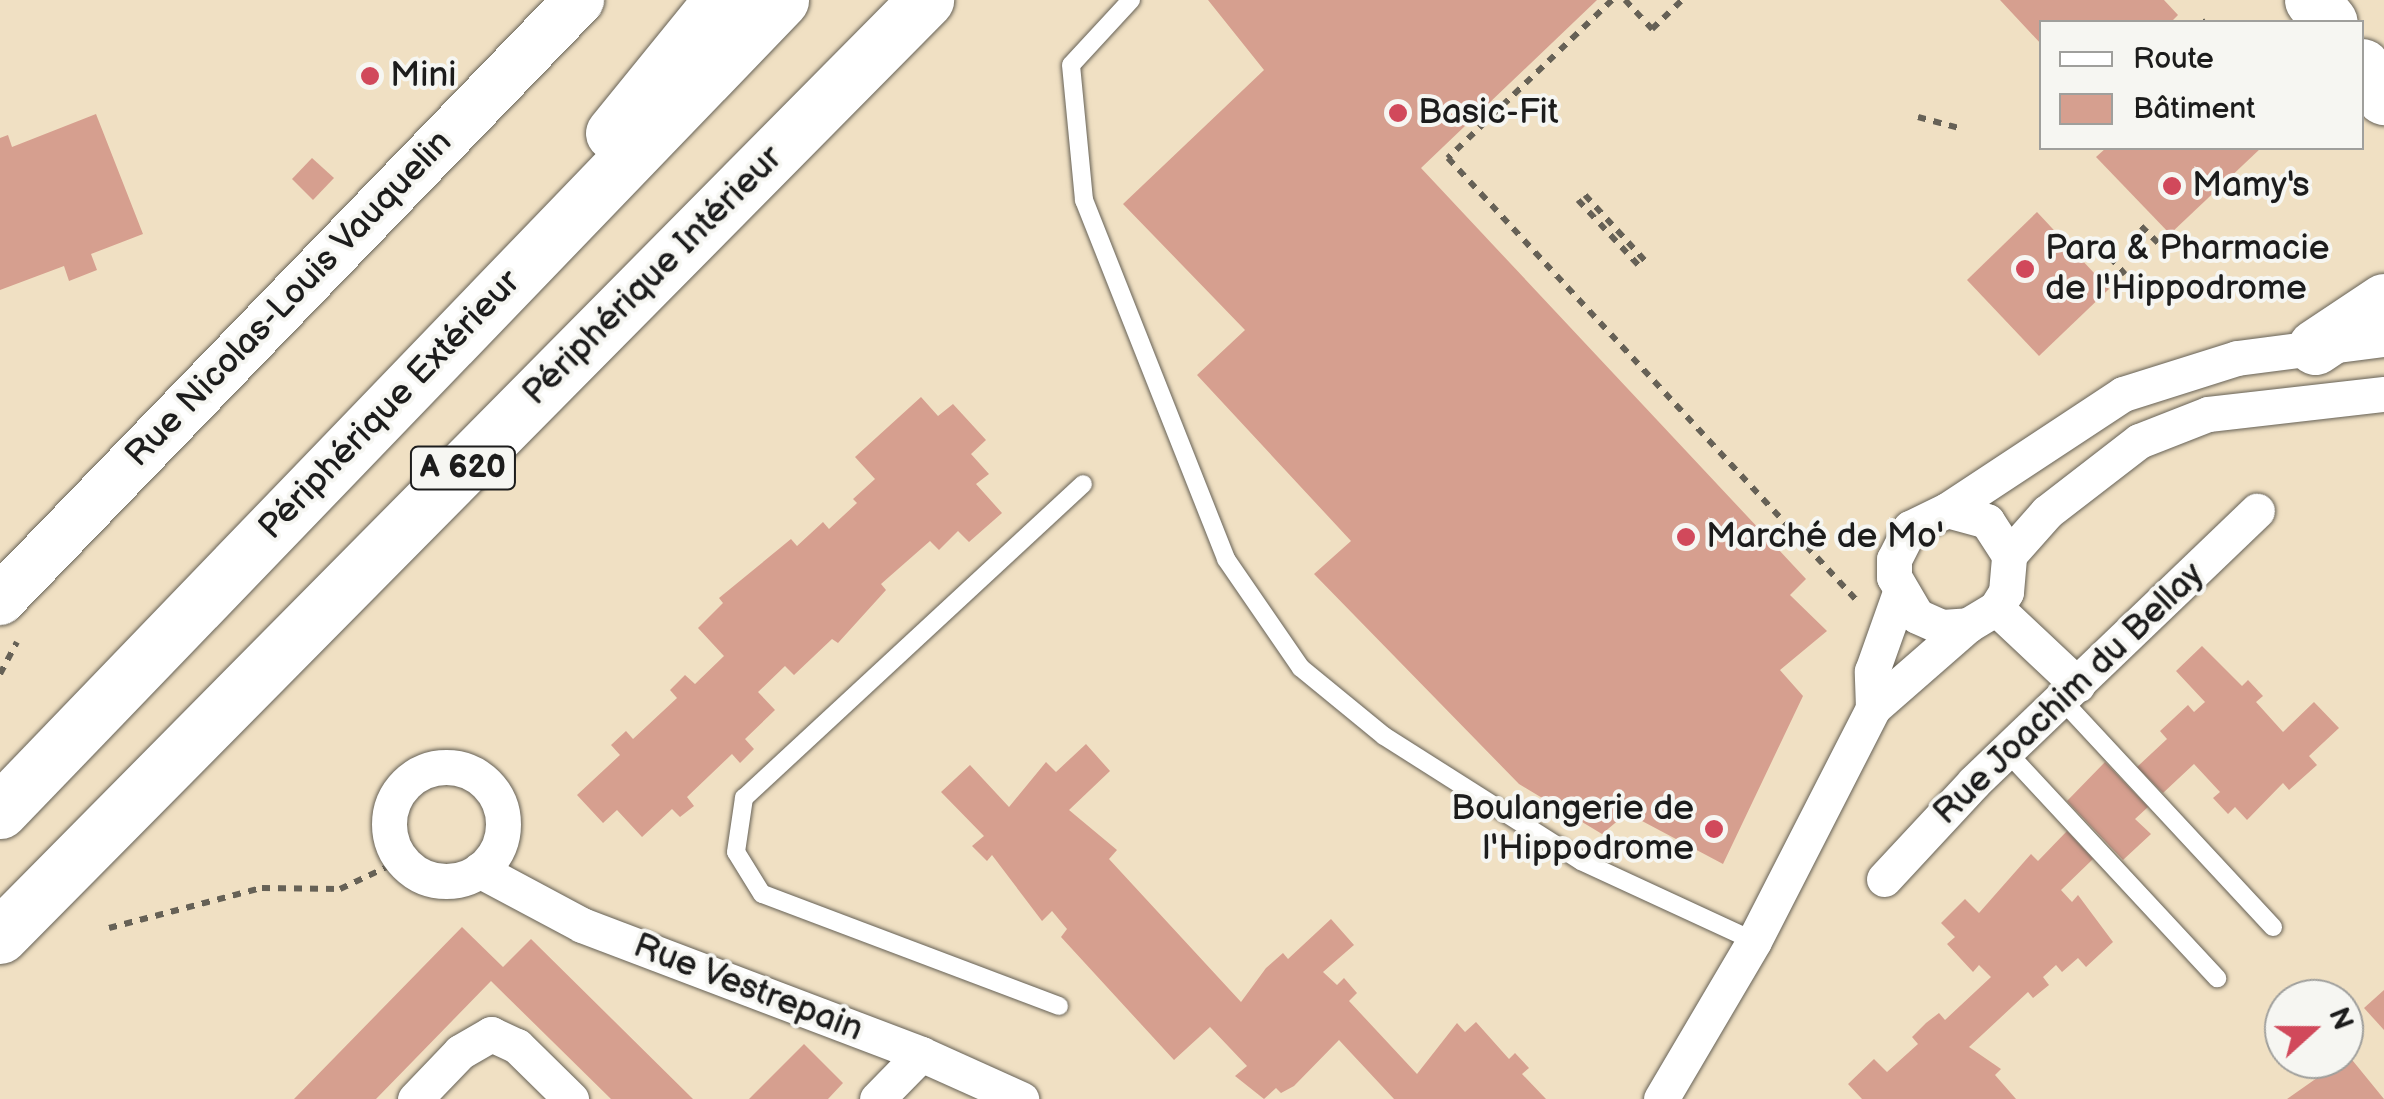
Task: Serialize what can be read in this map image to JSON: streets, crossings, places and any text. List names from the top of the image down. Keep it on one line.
{"streets":{"highway":["Périphérique Intérieur","Périphérique Extérieur","A 620"],"street":["Rue Nicolas-Louis Vauquelin","Rue Joachim du Bellay","Rue Vestrepain"]},"places":["Mini","Basic-Fit","Mamy's","Para & Pharmacie de l'Hippodrome","Marché de Mo'","Boulangerie de l'Hippodrome"],"legend":["Route","Bâtiment"],"north":"right"}
